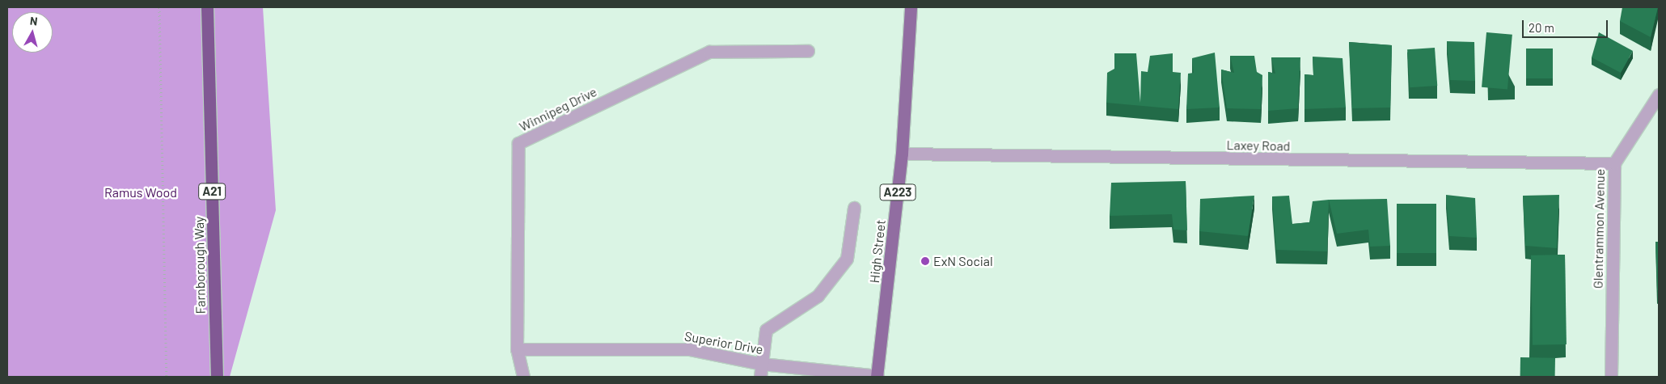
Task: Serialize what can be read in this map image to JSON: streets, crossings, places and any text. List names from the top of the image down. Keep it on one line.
{"streets":{"highway":["A21","Farnborough Way"],"main road":["A223","High Street"],"street":["Winnipeg Drive","Laxey Road","Glentrammon Avenue","Superior Drive"]},"crossings":[["Winnipeg Drive","Superior Drive"],["Laxey Road","Glentrammon Avenue"],["Laxey Road","High Street"],["High Street","Superior Drive"]],"parks":["Ramus Wood"],"places":["ExN Social"],"scale_bar":"20 m","north":"top"}
